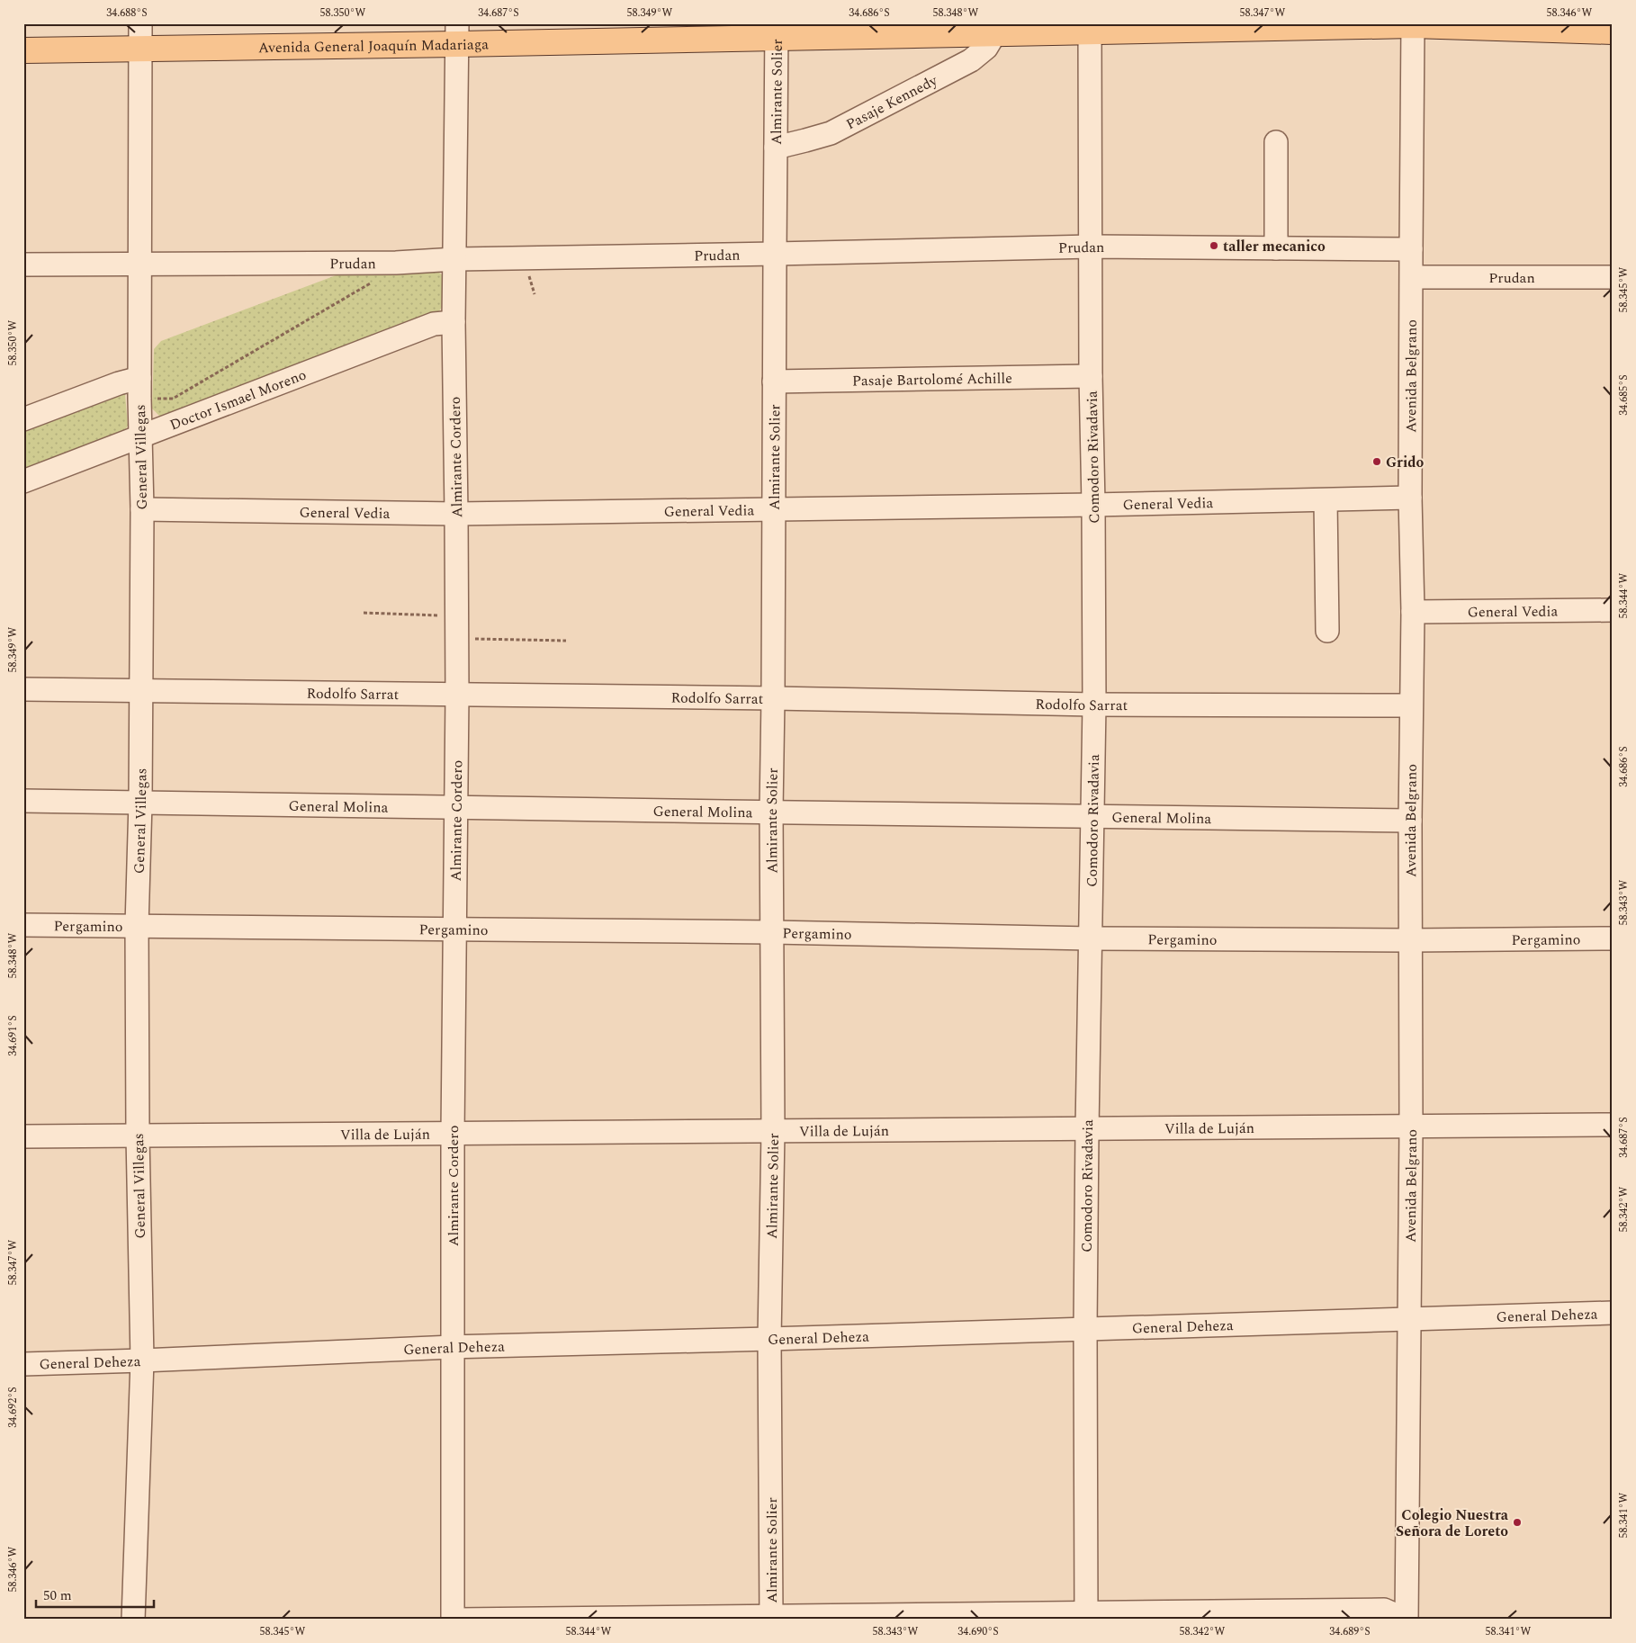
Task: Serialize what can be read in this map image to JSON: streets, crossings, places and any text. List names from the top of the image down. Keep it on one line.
{"streets":{"main road":["Avenida General Joaquín Madariaga"],"street":["Almirante Solier","Pasaje Kennedy","Prudan","Avenida Belgrano","Pasaje Bartolomé Achille","Doctor Ismael Moreno","General Villegas","Almirante Cordero","Comodoro Rivadavia","General Vedia","Rodolfo Sarrat","General Molina","Pergamino","Villa de Luján","General Deheza"]},"crossings":[["Avenida General Joaquín Madariaga","Almirante Solier"],["Avenida General Joaquín Madariaga","Pasaje Kennedy"],["Avenida General Joaquín Madariaga","Avenida Belgrano"],["Avenida General Joaquín Madariaga","General Villegas"],["Avenida General Joaquín Madariaga","Almirante Cordero"],["Avenida General Joaquín Madariaga","Comodoro Rivadavia"],["Almirante Solier","Pasaje Kennedy"],["Almirante Solier","Prudan"],["Almirante Solier","Pasaje Bartolomé Achille"],["Almirante Solier","General Vedia"],["Almirante Solier","Rodolfo Sarrat"],["Almirante Solier","General Molina"],["Almirante Solier","Pergamino"],["Almirante Solier","Villa de Luján"],["Almirante Solier","General Deheza"],["Prudan","Avenida Belgrano"],["Prudan","General Villegas"],["Prudan","Almirante Cordero"],["Prudan","Comodoro Rivadavia"],["Avenida Belgrano","General Vedia"],["Avenida Belgrano","Rodolfo Sarrat"],["Avenida Belgrano","General Molina"],["Avenida Belgrano","Pergamino"],["Avenida Belgrano","Villa de Luján"],["Avenida Belgrano","General Deheza"],["Pasaje Bartolomé Achille","Comodoro Rivadavia"],["Doctor Ismael Moreno","General Villegas"],["Doctor Ismael Moreno","Almirante Cordero"],["General Villegas","General Vedia"],["General Villegas","Rodolfo Sarrat"],["General Villegas","General Molina"],["General Villegas","Pergamino"],["General Villegas","Villa de Luján"],["General Villegas","General Deheza"],["Almirante Cordero","General Vedia"],["Almirante Cordero","Rodolfo Sarrat"],["Almirante Cordero","General Molina"],["Almirante Cordero","Pergamino"],["Almirante Cordero","Villa de Luján"],["Almirante Cordero","General Deheza"],["Comodoro Rivadavia","General Vedia"],["Comodoro Rivadavia","Rodolfo Sarrat"],["Comodoro Rivadavia","General Molina"],["Comodoro Rivadavia","Pergamino"],["Comodoro Rivadavia","Villa de Luján"],["Comodoro Rivadavia","General Deheza"]],"places":["taller mecanico","Grido","Colegio Nuestra Señora de Loreto"],"scale_bar":"50 m","coordinates":["34.688°S","58.350°W","34.687°S","58.349°W","34.686°S","58.348°W","58.347°W","58.346°W","58.345°W","34.685°S","58.344°W","58.343°W","34.691°S","58.342°W","34.692°S","58.341°W","34.690°S","34.689°S"]}
